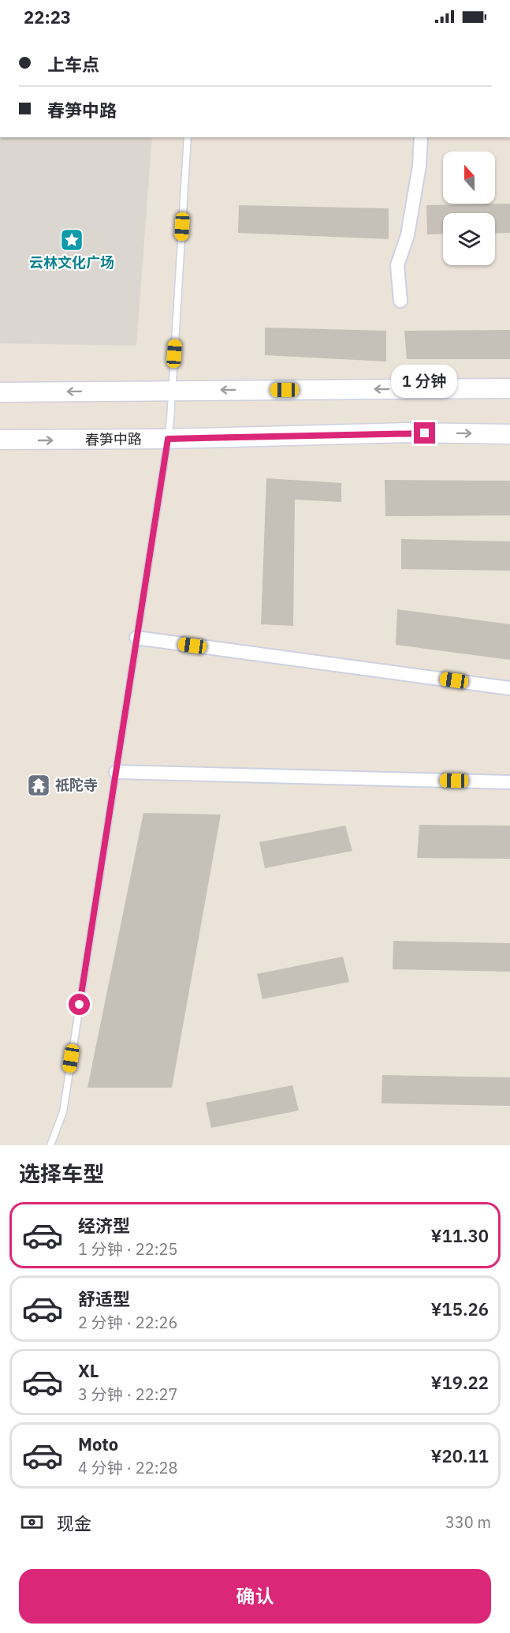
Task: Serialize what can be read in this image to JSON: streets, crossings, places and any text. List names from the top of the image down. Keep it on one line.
{"streets":{"main road":["春笋中路"]},"places":{"place":["云林文化广场"],"temple":["祇陀寺"]},"north":"top","page":{"status":"22:23","banner":["上车点","春笋中路"],"bubble":"1 分钟","heading":"选择车型","list":[{"name":"经济型","note":"1 分钟 · 22:25","value":"¥11.30"},{"name":"舒适型","note":"2 分钟 · 22:26","value":"¥15.26"},{"name":"XL","note":"3 分钟 · 22:27","value":"¥19.22"},{"name":"Moto","note":"4 分钟 · 22:28","value":"¥20.11"}],"pay":["现金","330 m"],"buttons":"确认"}}
